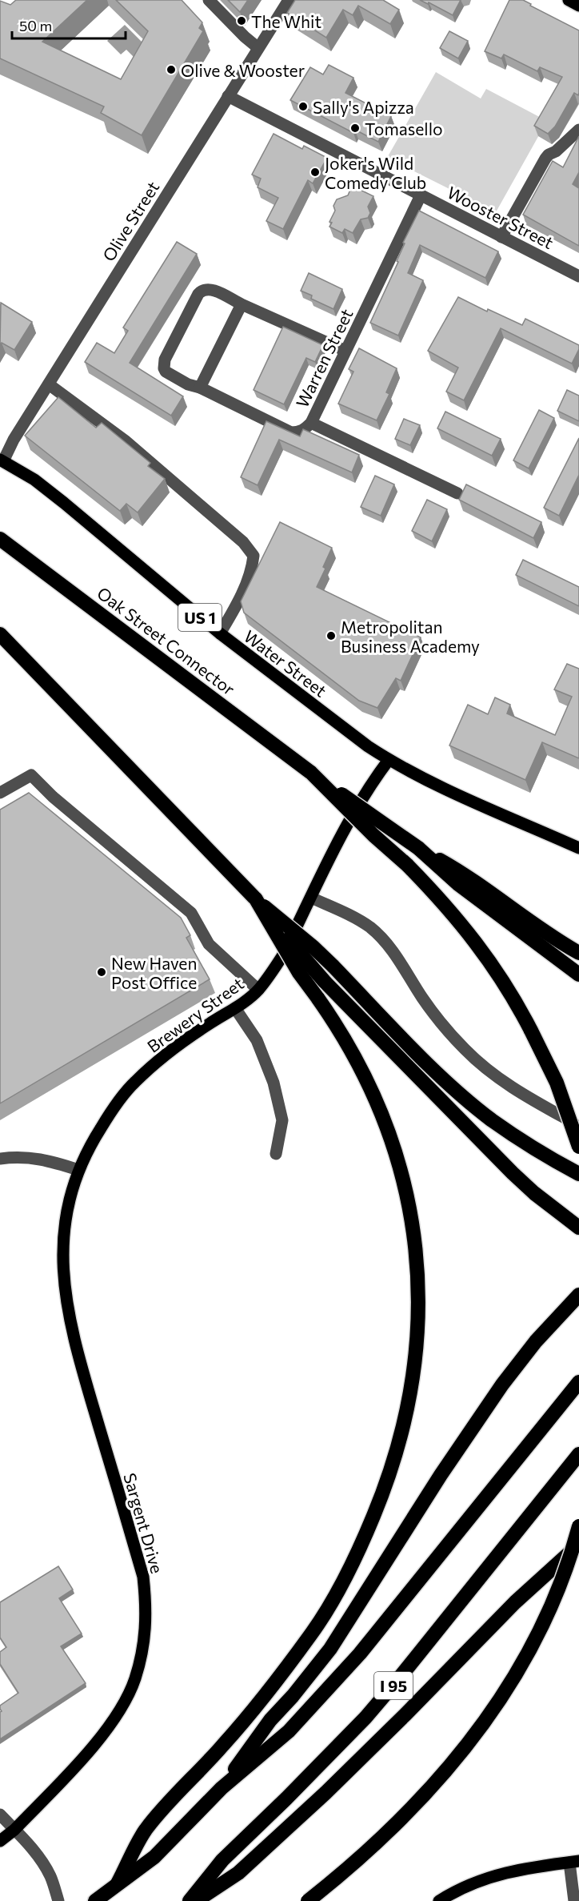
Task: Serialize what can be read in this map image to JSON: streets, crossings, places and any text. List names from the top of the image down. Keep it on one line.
{"streets":{"highway":["Oak Street Connector","I 95"],"main road":["US 1","Water Street","Brewery Street","Sargent Drive"],"street":["Wooster Street","Olive Street","Warren Street"]},"crossings":[["Wooster Street","Olive Street"],["Wooster Street","Warren Street"],["Olive Street","Water Street"],["Water Street","Brewery Street"],["Brewery Street","Sargent Drive"]],"places":["The Whit","Olive & Wooster","Sally's Apizza","Tomasello","Joker's Wild Comedy Club","Metropolitan Business Academy","New Haven Post Office"],"scale_bar":"50 m"}
